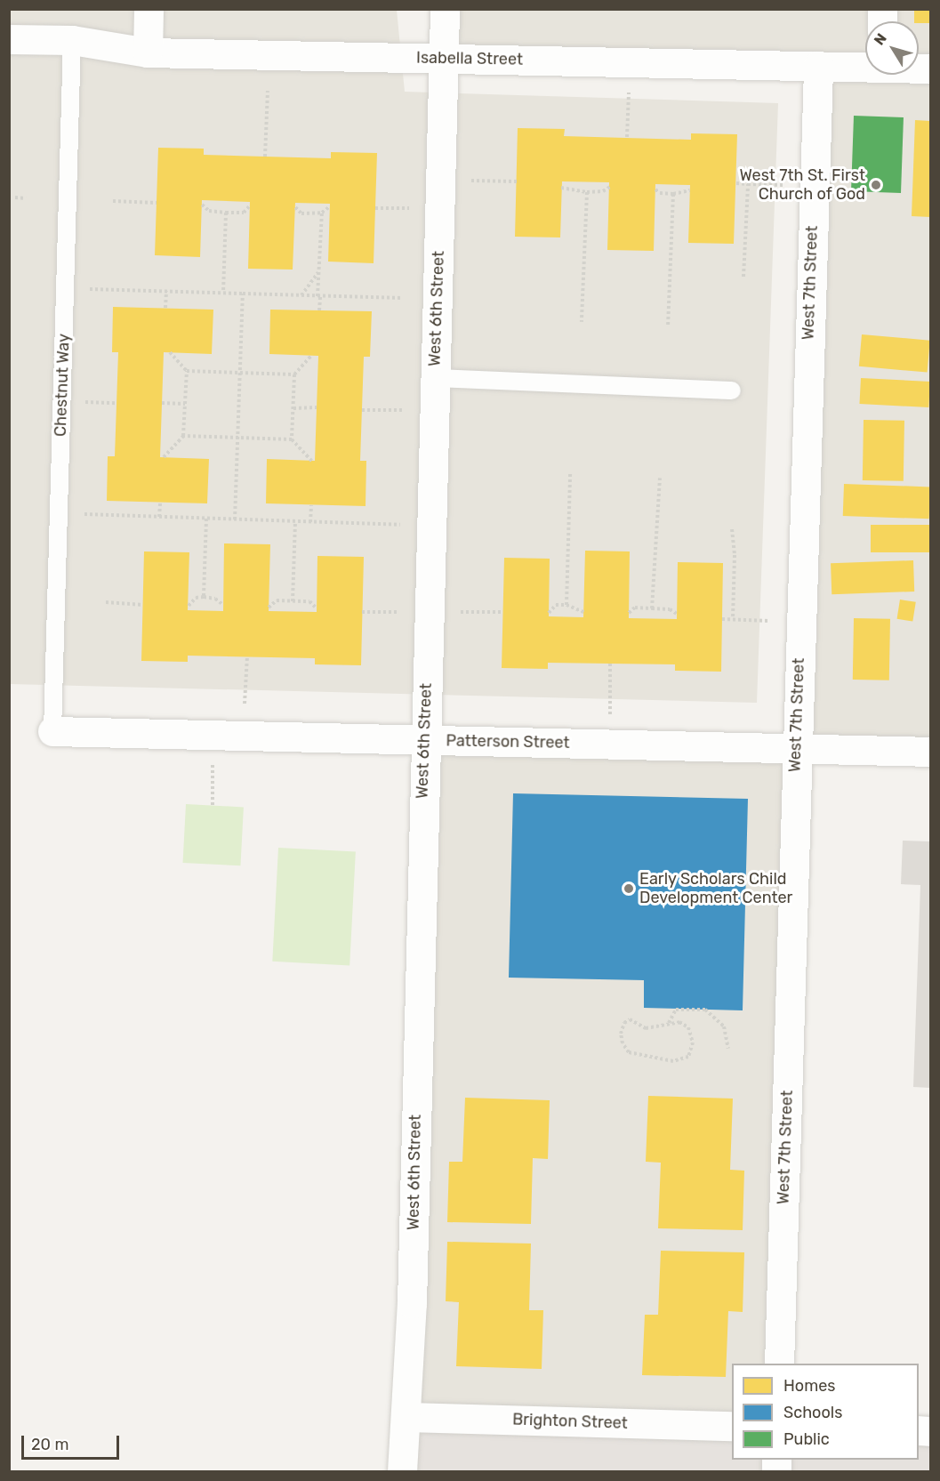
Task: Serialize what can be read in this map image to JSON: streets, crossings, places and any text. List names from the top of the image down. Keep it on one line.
{"streets":{"street":["Isabella Street","West 7th Street","West 6th Street","Patterson Street","Brighton Street"],"lane":["Chestnut Way"]},"crossings":[["Isabella Street","West 7th Street"],["Isabella Street","West 6th Street"],["Isabella Street","Chestnut Way"],["West 7th Street","Patterson Street"],["West 6th Street","Patterson Street"],["West 6th Street","Brighton Street"],["Chestnut Way","Patterson Street"]],"places":["West 7th St. First Church of God","Early Scholars Child Development Center"],"legend":["Homes","Schools","Public"],"scale_bar":"20 m","north":"top left"}
